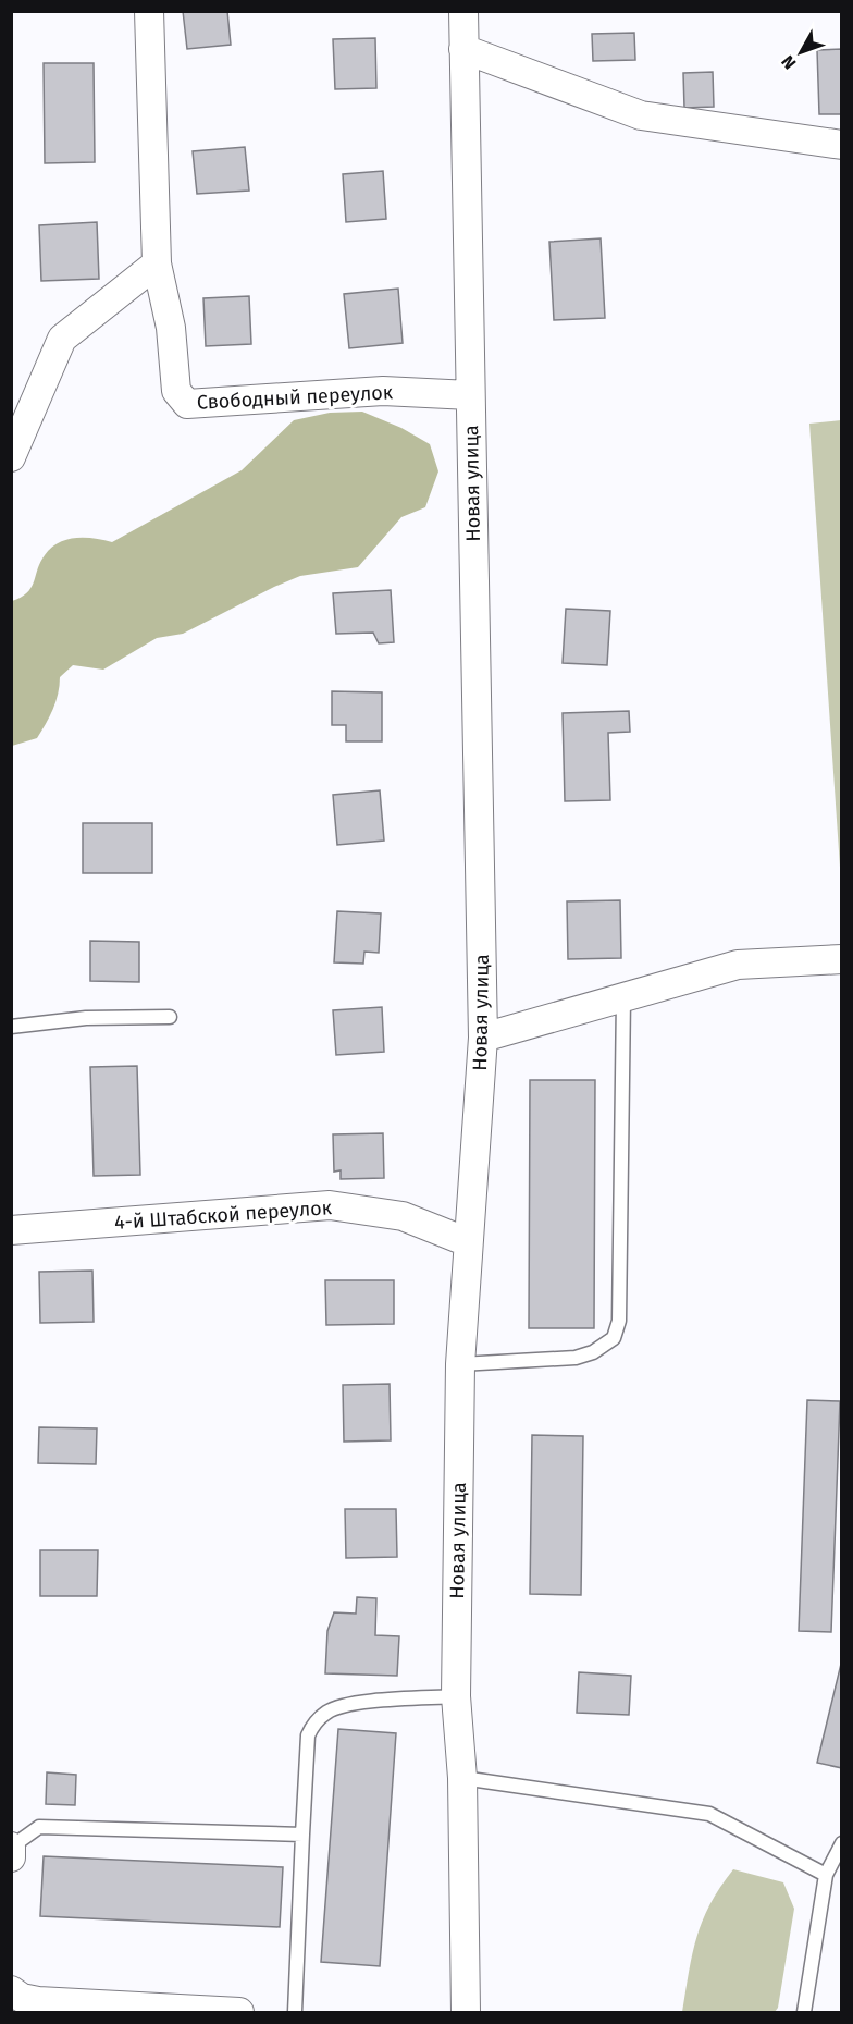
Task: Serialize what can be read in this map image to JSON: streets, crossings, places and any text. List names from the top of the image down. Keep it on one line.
{"streets":{"street":["Свободный переулок","Новая улица","4-й Штабской переулок"]},"crossings":[["Свободный переулок","Новая улица"],["Новая улица","4-й Штабской переулок"]],"north":"bottom left"}
